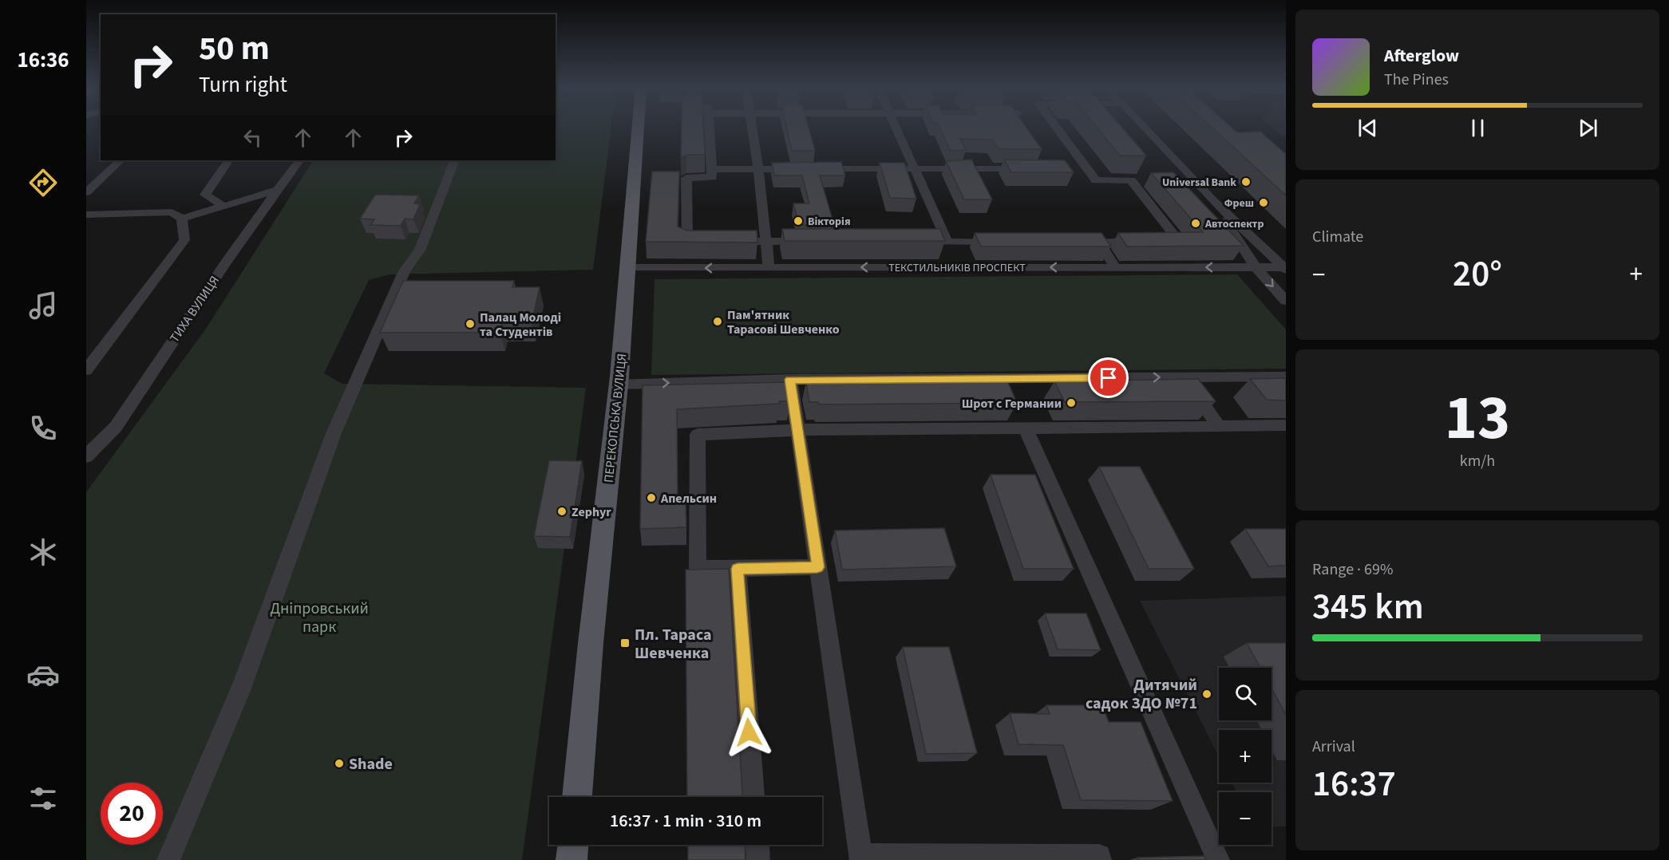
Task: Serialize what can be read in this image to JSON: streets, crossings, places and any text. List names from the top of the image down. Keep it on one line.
{"streets":{"main road":["ПЕРЕКОПСЬКА ВУЛИЦЯ"],"street":["ТЕКСТИЛЬНИКІВ ПРОСПЕКТ","ТИХА ВУЛИЦЯ"]},"crossings":[["ТЕКСТИЛЬНИКІВ ПРОСПЕКТ","ПЕРЕКОПСЬКА ВУЛИЦЯ"]],"parks":["Дніпровський парк"],"places":{"other":["Universal Bank","Фреш","Вікторія","Автоспектр","Пам'ятник Тарасові Шевченко","Палац Молоді та Студентів","Шрот с Германии","Апельсин","Zephyr","Дитячий садок ЗДО №71","Shade"],"transit":["Пл. Тараса Шевченка"]},"page":{"tabs":"16:36","turn":["50 m","Turn right"],"song":["Afterglow","The Pines"],"tile":["Climate",["13","km/h"],["Range · 69%","345 km"],["Arrival","16:37"]],"heat":["−","20°","+"],"map_buttons":["+","−"],"limit":"20","trip":"16:37 · 1 min · 310 m"}}
